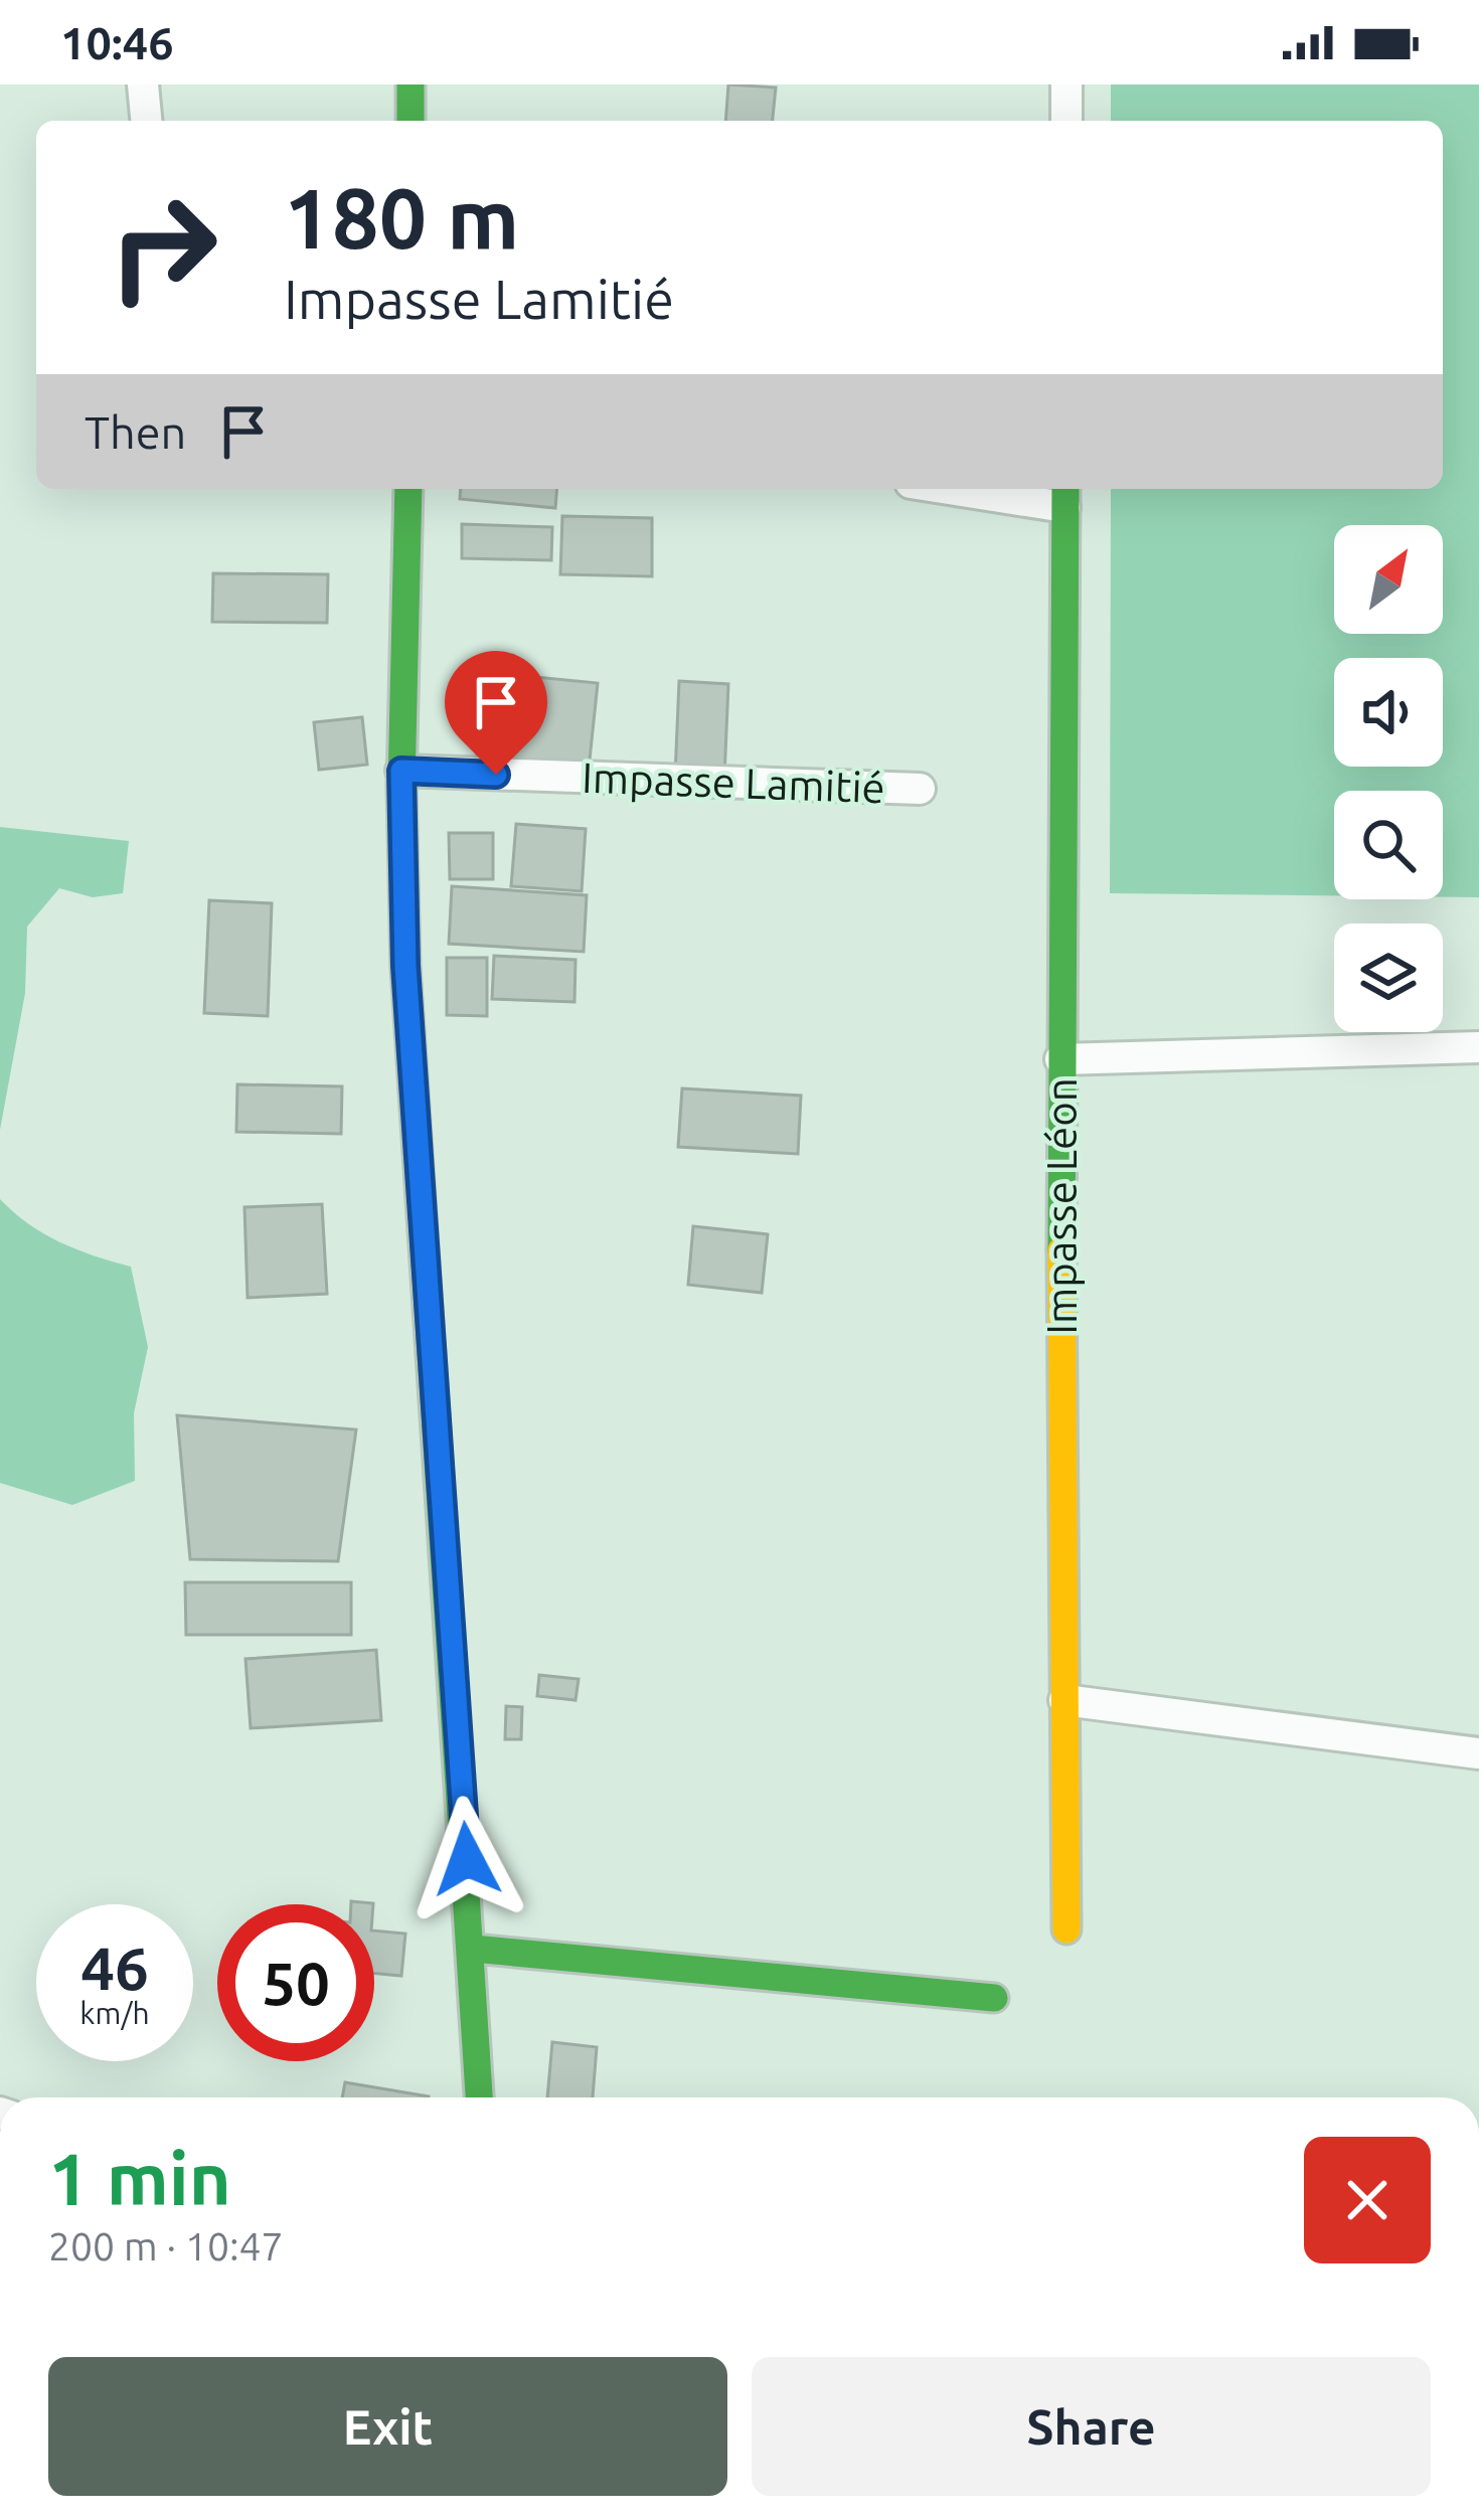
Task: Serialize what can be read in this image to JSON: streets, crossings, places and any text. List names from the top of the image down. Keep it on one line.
{"streets":{"street":["Impasse Lamitié","Impasse Léon"]},"north":"top right","page":{"status":"10:46","turn":["180 m","Impasse Lamitié"],"then":"Then","speed":"46 km/h","limit":"50","heading":["1 min","200 m · 10:47"],"buttons":["Exit","Share"]}}
